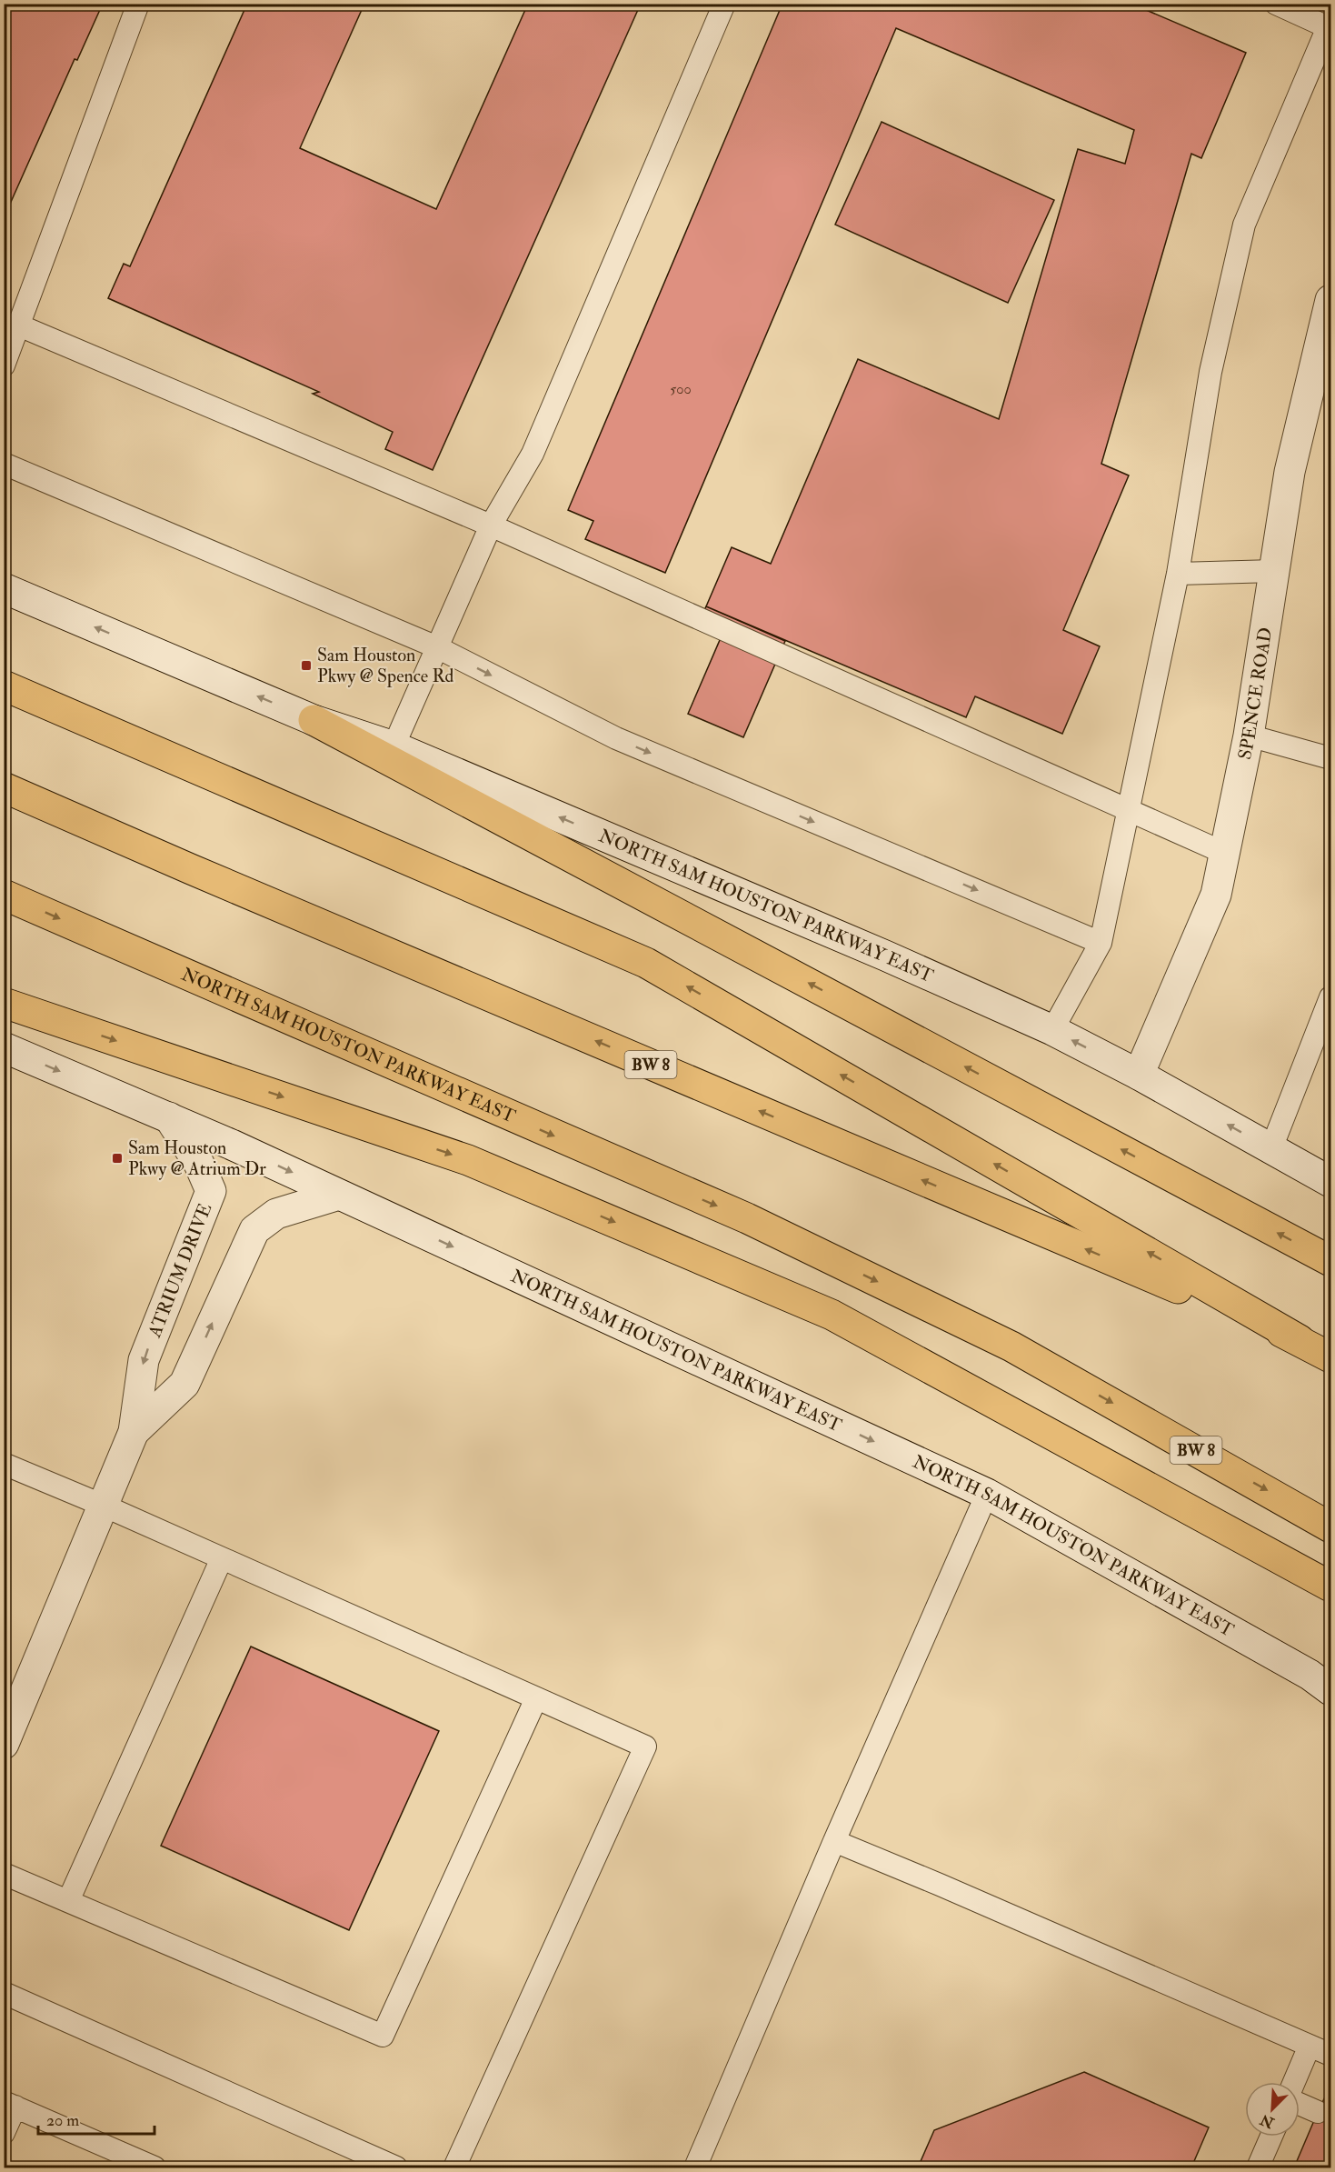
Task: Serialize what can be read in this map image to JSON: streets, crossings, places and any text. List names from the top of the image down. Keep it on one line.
{"streets":{"highway":["NORTH SAM HOUSTON PARKWAY EAST","BW 8"],"main road":["SPENCE ROAD","ATRIUM DRIVE"]},"crossings":[["SPENCE ROAD","NORTH SAM HOUSTON PARKWAY EAST"],["NORTH SAM HOUSTON PARKWAY EAST","ATRIUM DRIVE"]],"places":{"transit":["Sam Houston Pkwy @ Spence Rd","Sam Houston Pkwy @ Atrium Dr"]},"house_numbers":["500"],"scale_bar":"20 m","north":"bottom left"}
